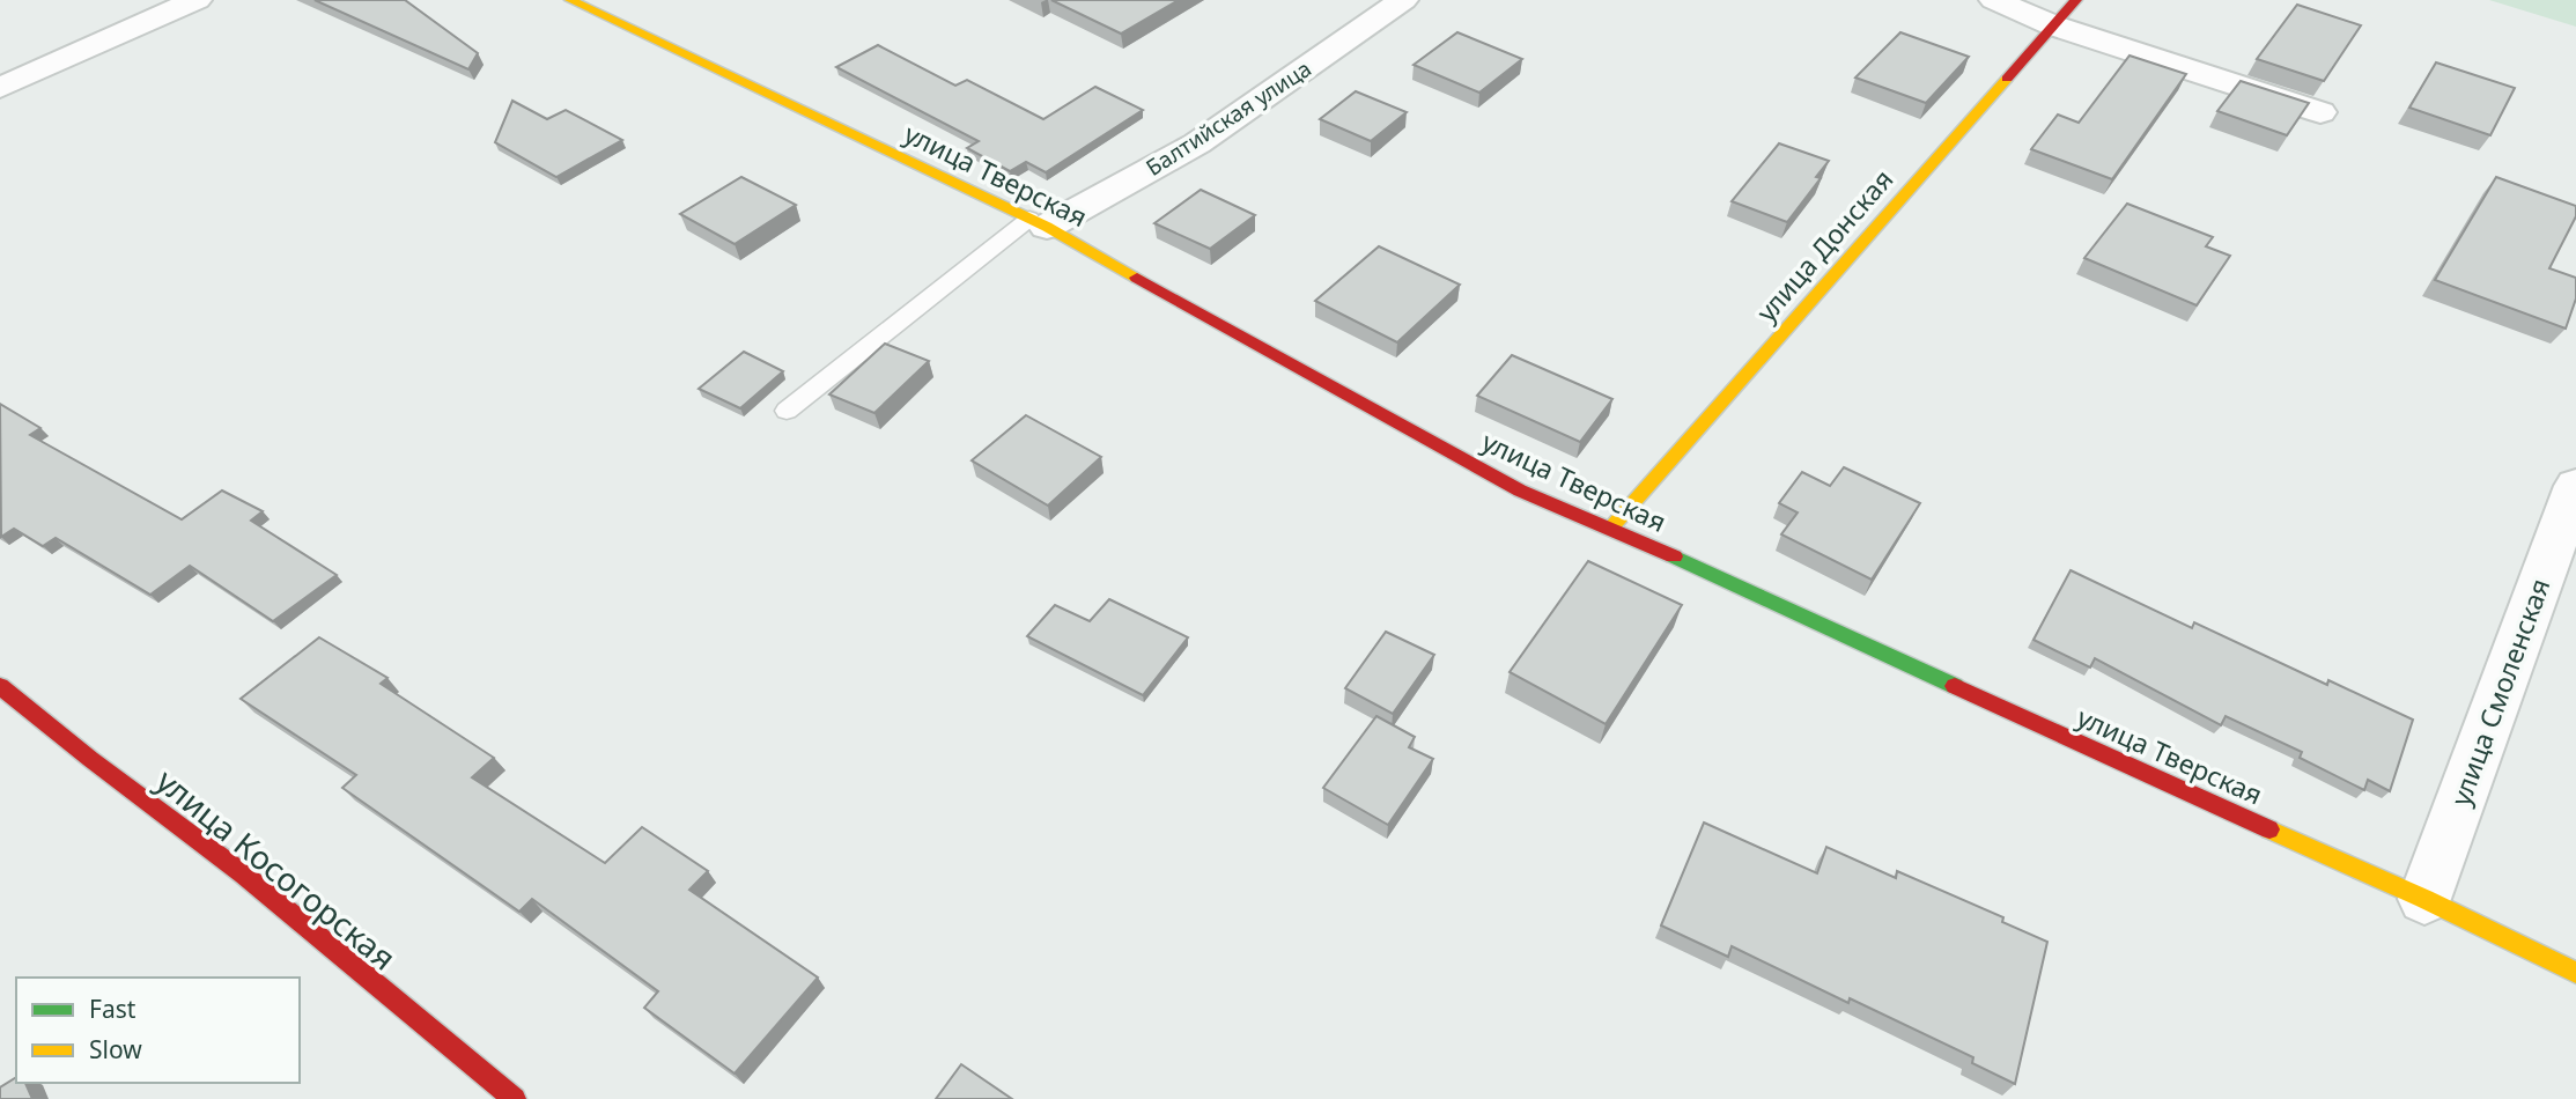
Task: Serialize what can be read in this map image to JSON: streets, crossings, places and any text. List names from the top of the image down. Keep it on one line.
{"streets":{"street":["Балтийская улица","улица Тверская","улица Донская","улица Смоленская","улица Косогорская"]},"crossings":[["Балтийская улица","улица Тверская"],["улица Тверская","улица Донская"],["улица Тверская","улица Смоленская"]],"legend":["Fast","Slow"]}
